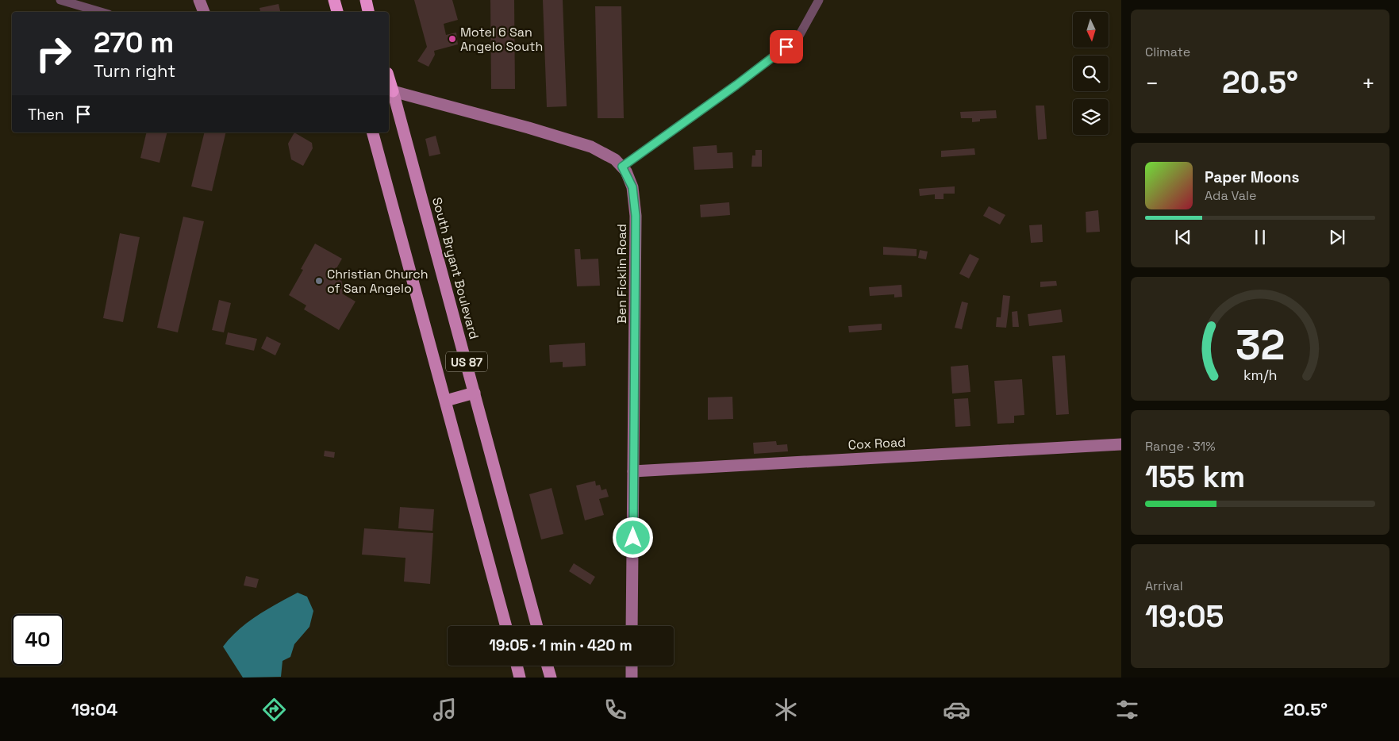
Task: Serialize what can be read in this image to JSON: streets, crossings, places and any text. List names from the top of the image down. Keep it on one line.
{"streets":{"main road":["South Bryant Boulevard","US 87"],"street":["Ben Ficklin Road","Cox Road"]},"crossings":[["South Bryant Boulevard","Ben Ficklin Road"],["Ben Ficklin Road","Cox Road"]],"places":["Motel 6 San Angelo South","Christian Church of San Angelo"],"north":"bottom","page":{"tile":["Climate",["Range · 31%","155 km"],["Arrival","19:05"]],"turn":["270 m","Turn right"],"heat":["−","20.5°","+"],"then":"Then","song":["Paper Moons","Ada Vale"],"limit":"40","trip":"19:05 · 1 min · 420 m","tabs":["19:04","20.5°"],"gauge":["32","km/h"]}}
